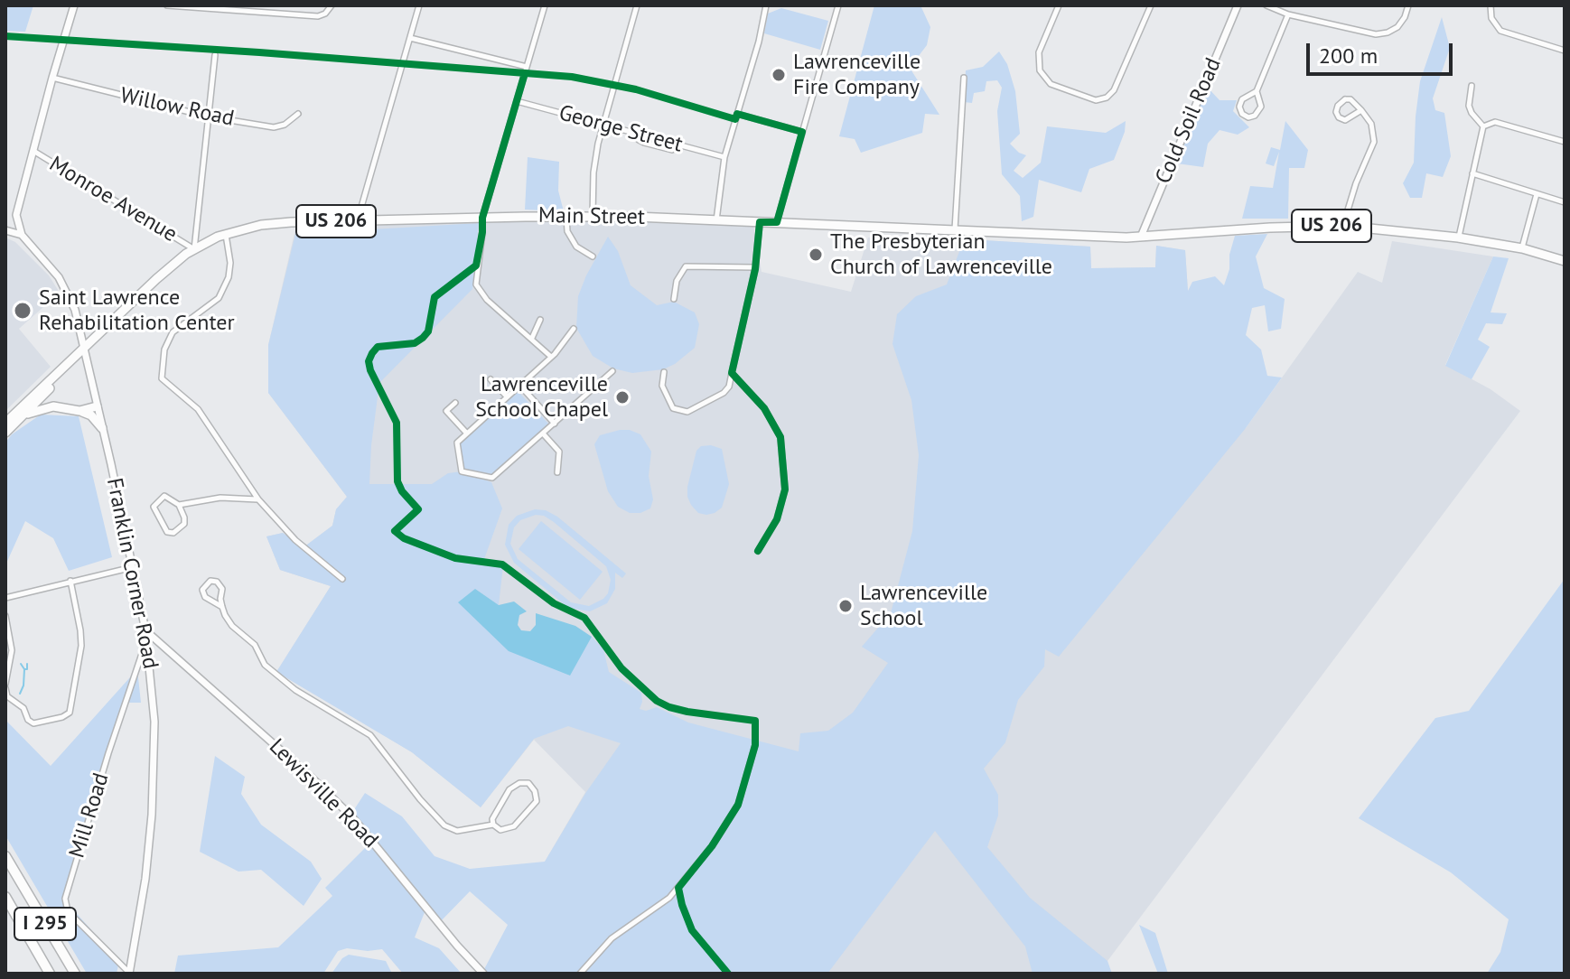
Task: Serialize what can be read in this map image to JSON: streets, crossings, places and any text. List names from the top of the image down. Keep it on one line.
{"streets":{"highway":["Main Street","US 206","I 295"],"street":["Willow Road","Cold Soil Road","George Street","Monroe Avenue","Franklin Corner Road","Lewisville Road","Mill Road"]},"crossings":[["Cold Soil Road","Main Street"],["Cold Soil Road","US 206"],["Monroe Avenue","Main Street"],["Main Street","US 206"],["Main Street","Franklin Corner Road"],["US 206","Franklin Corner Road"],["Franklin Corner Road","Lewisville Road"],["Franklin Corner Road","Mill Road"]],"places":["Lawrenceville Fire Company","The Presbyterian Church of Lawrenceville","Saint Lawrence Rehabilitation Center","Lawrenceville School Chapel","Lawrenceville School"],"scale_bar":"200 m"}
